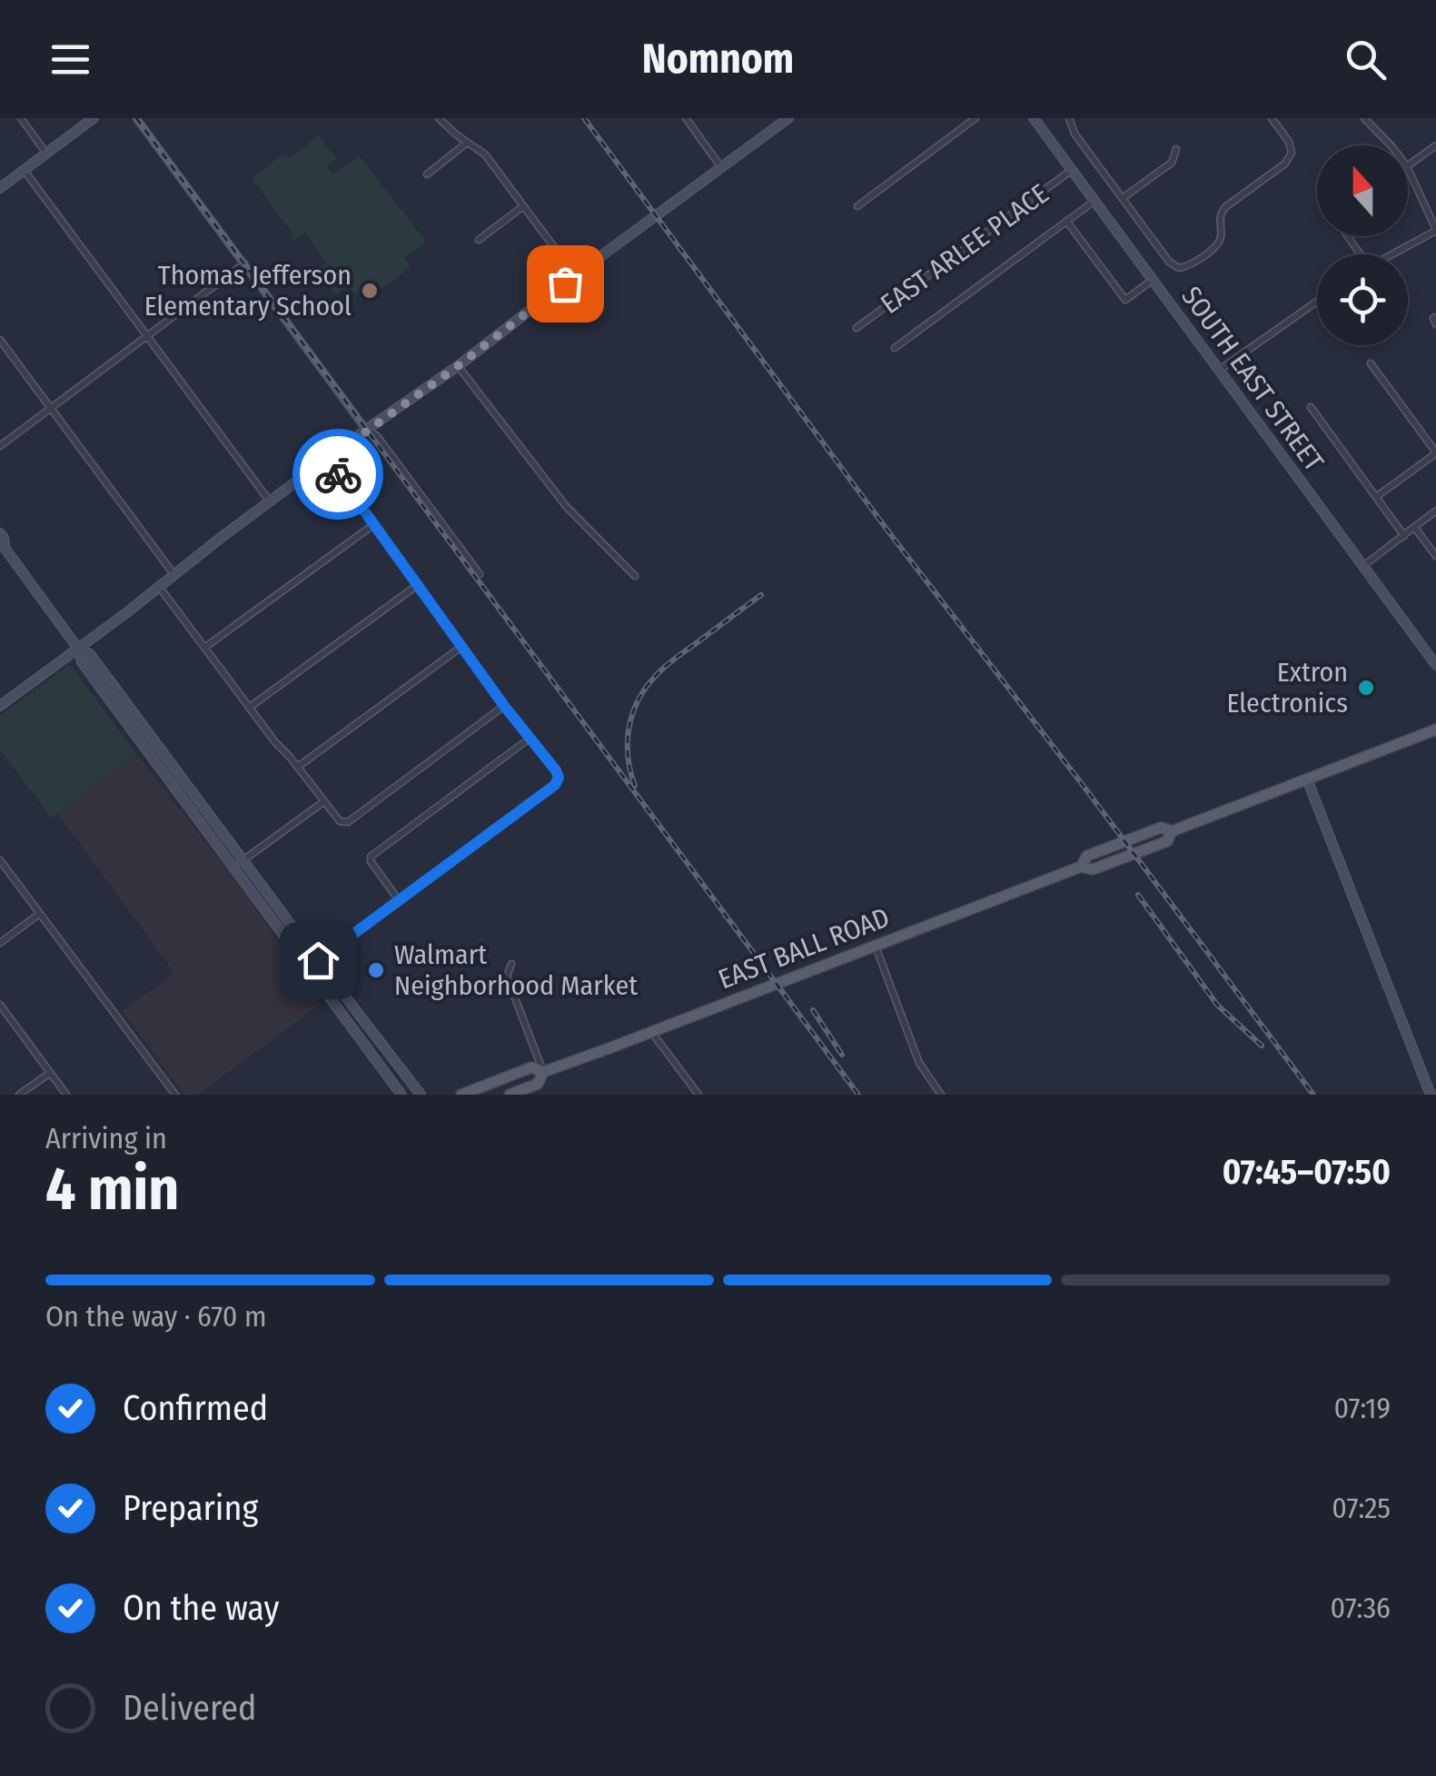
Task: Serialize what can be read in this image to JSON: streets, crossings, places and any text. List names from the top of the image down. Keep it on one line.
{"streets":{"main road":["EAST BALL ROAD"],"street":["EAST ARLEE PLACE","SOUTH EAST STREET"]},"crossings":[["EAST ARLEE PLACE","SOUTH EAST STREET"]],"places":["Thomas Jefferson Elementary School","Extron Electronics","Walmart Neighborhood Market"],"north":"top","page":{"header":"Nomnom","heading":["4 min","Arriving in","07:45–07:50"],"bar":"On the way · 670 m","list":[["Confirmed","07:19"],["Preparing","07:25"],["On the way","07:36"],"Delivered"]}}
